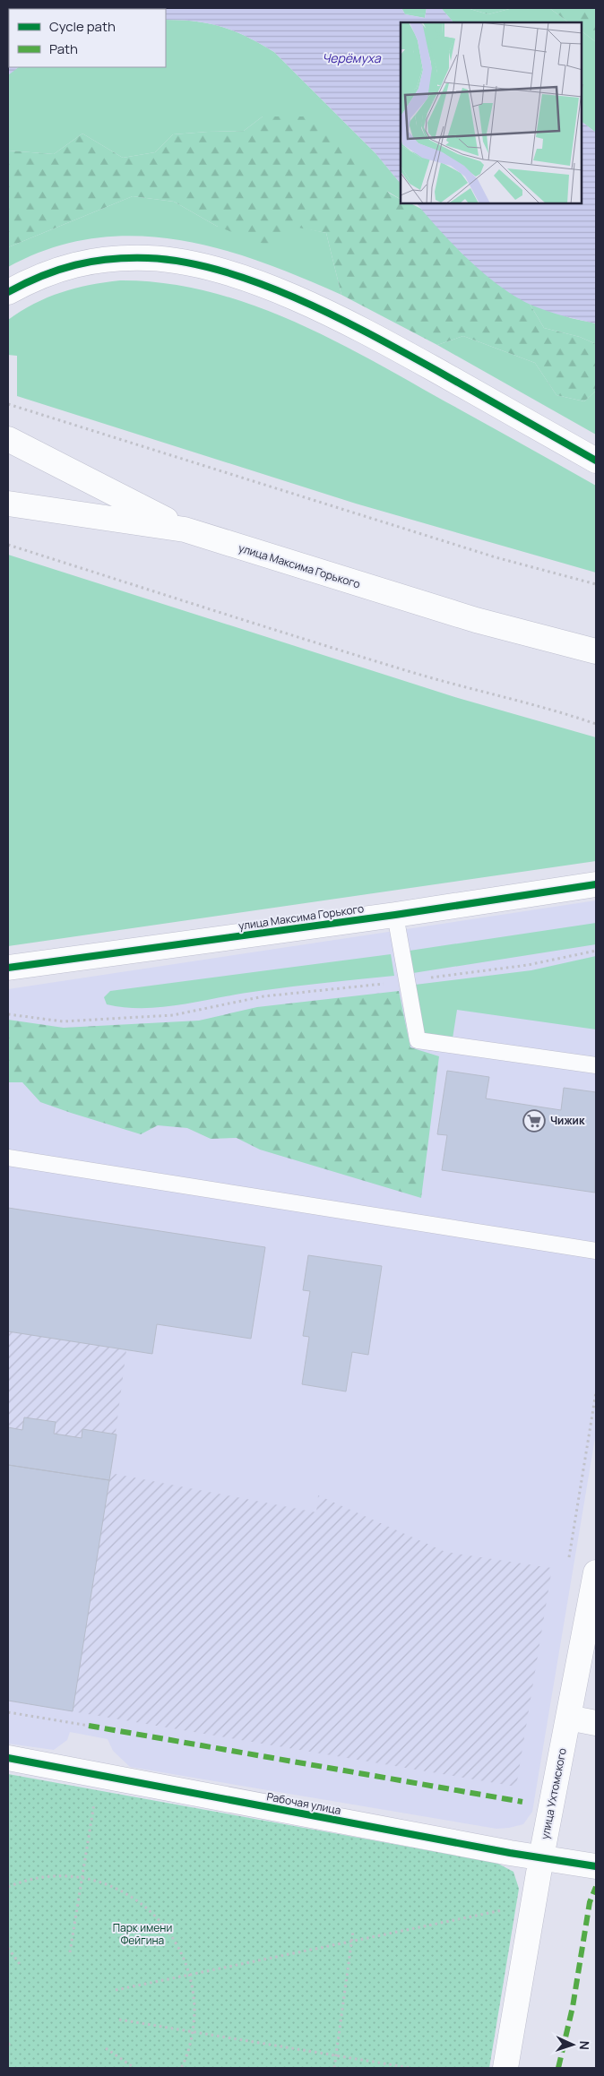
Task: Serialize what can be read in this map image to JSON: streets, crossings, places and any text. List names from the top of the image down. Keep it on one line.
{"streets":{"street":["улица Максима Горького","улица Ухтомского","Рабочая улица"]},"crossings":[["улица Ухтомского","Рабочая улица"]],"water":["Черёмуха"],"parks":["Парк имени Фейгина"],"places":{"supermarket":["Чижик"]},"legend":["Cycle path","Path"],"north":"right"}
